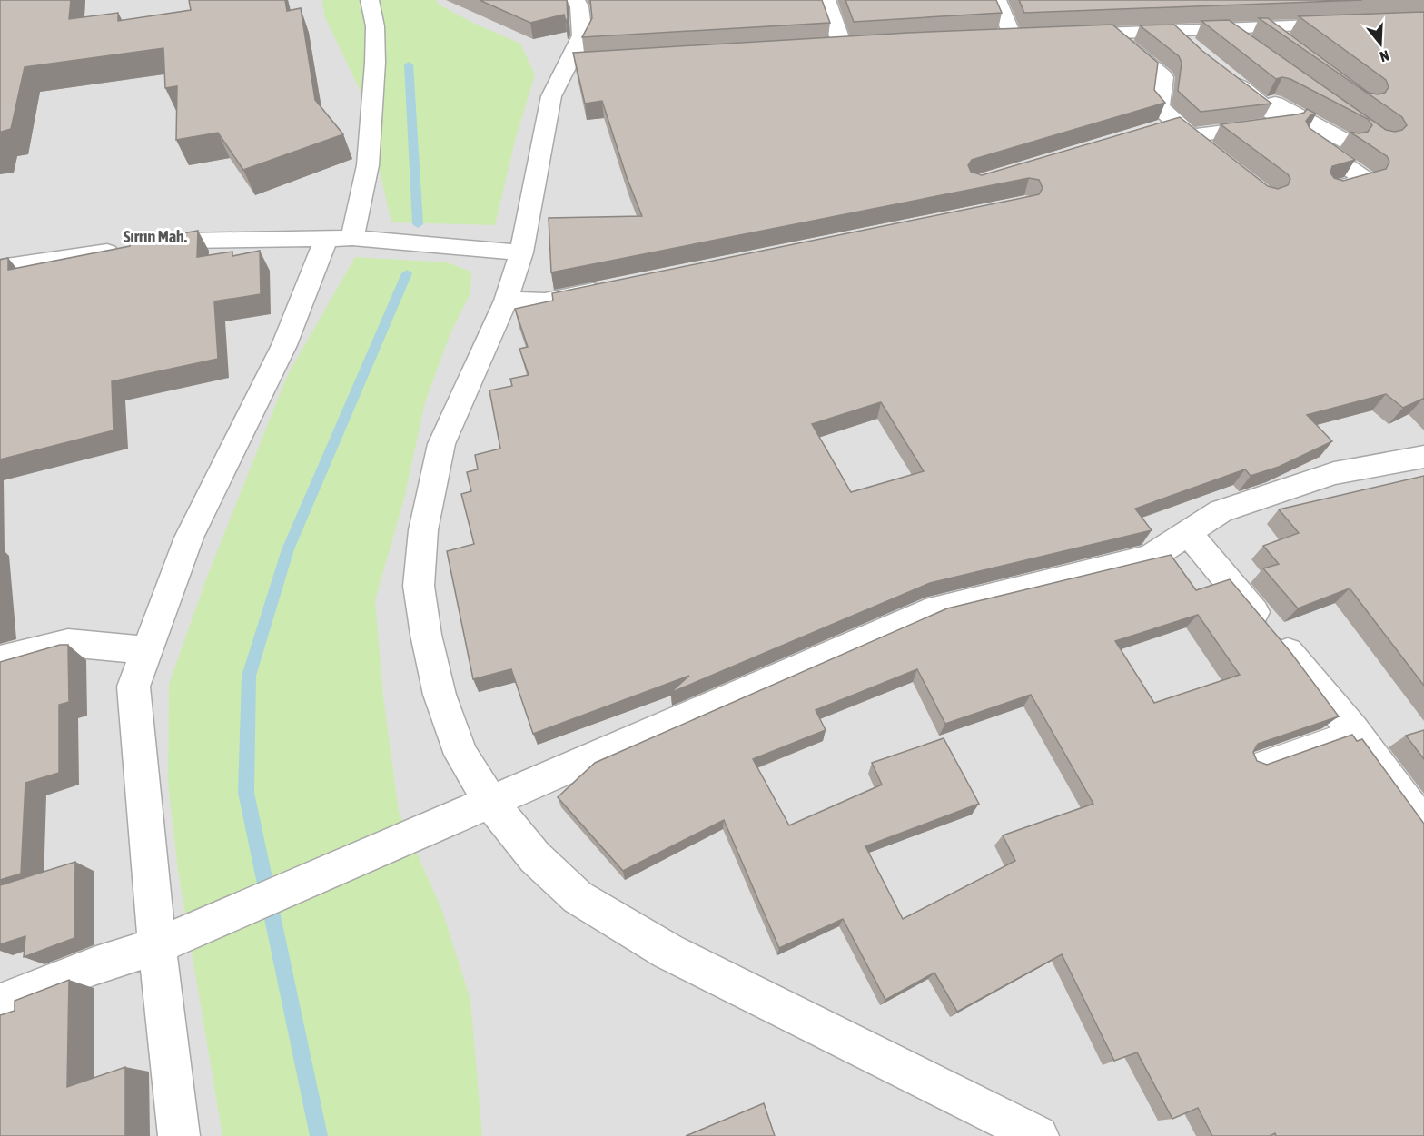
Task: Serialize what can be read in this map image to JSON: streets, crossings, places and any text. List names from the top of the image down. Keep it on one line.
{"districts":["Sırrın Mah."],"north":"bottom"}
